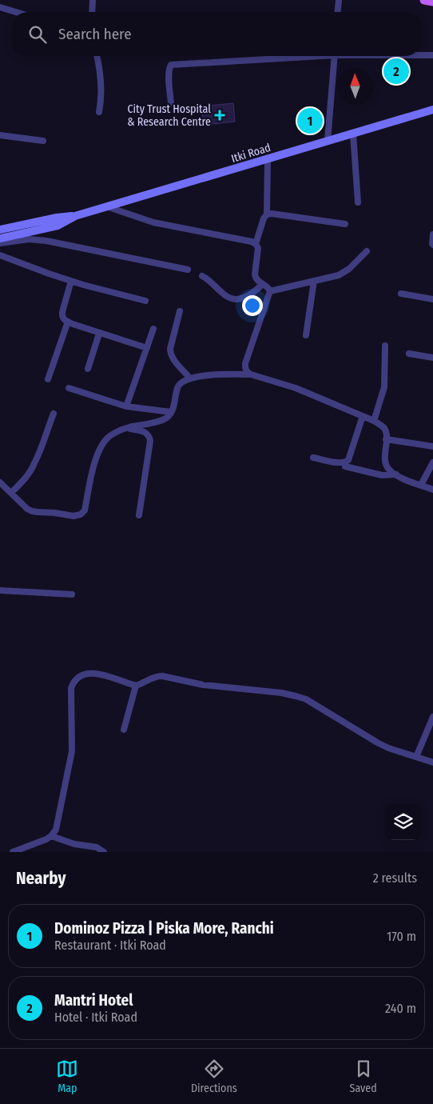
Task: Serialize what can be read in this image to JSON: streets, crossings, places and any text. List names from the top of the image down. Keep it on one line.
{"streets":{"street":["Itki Road"]},"places":{"health":["City Trust Hospital & Research Centre"]},"north":"top","page":{"search":"Search here","pins":["2","1"],"heading":["Nearby","2 results"],"list":[{"mark":"1","name":"Dominoz Pizza | Piska More, Ranchi","note":"Restaurant · Itki Road","value":"170 m"},{"mark":"2","name":"Mantri Hotel","note":"Hotel · Itki Road","value":"240 m"}],"nav":["Map","Directions","Saved"]}}
